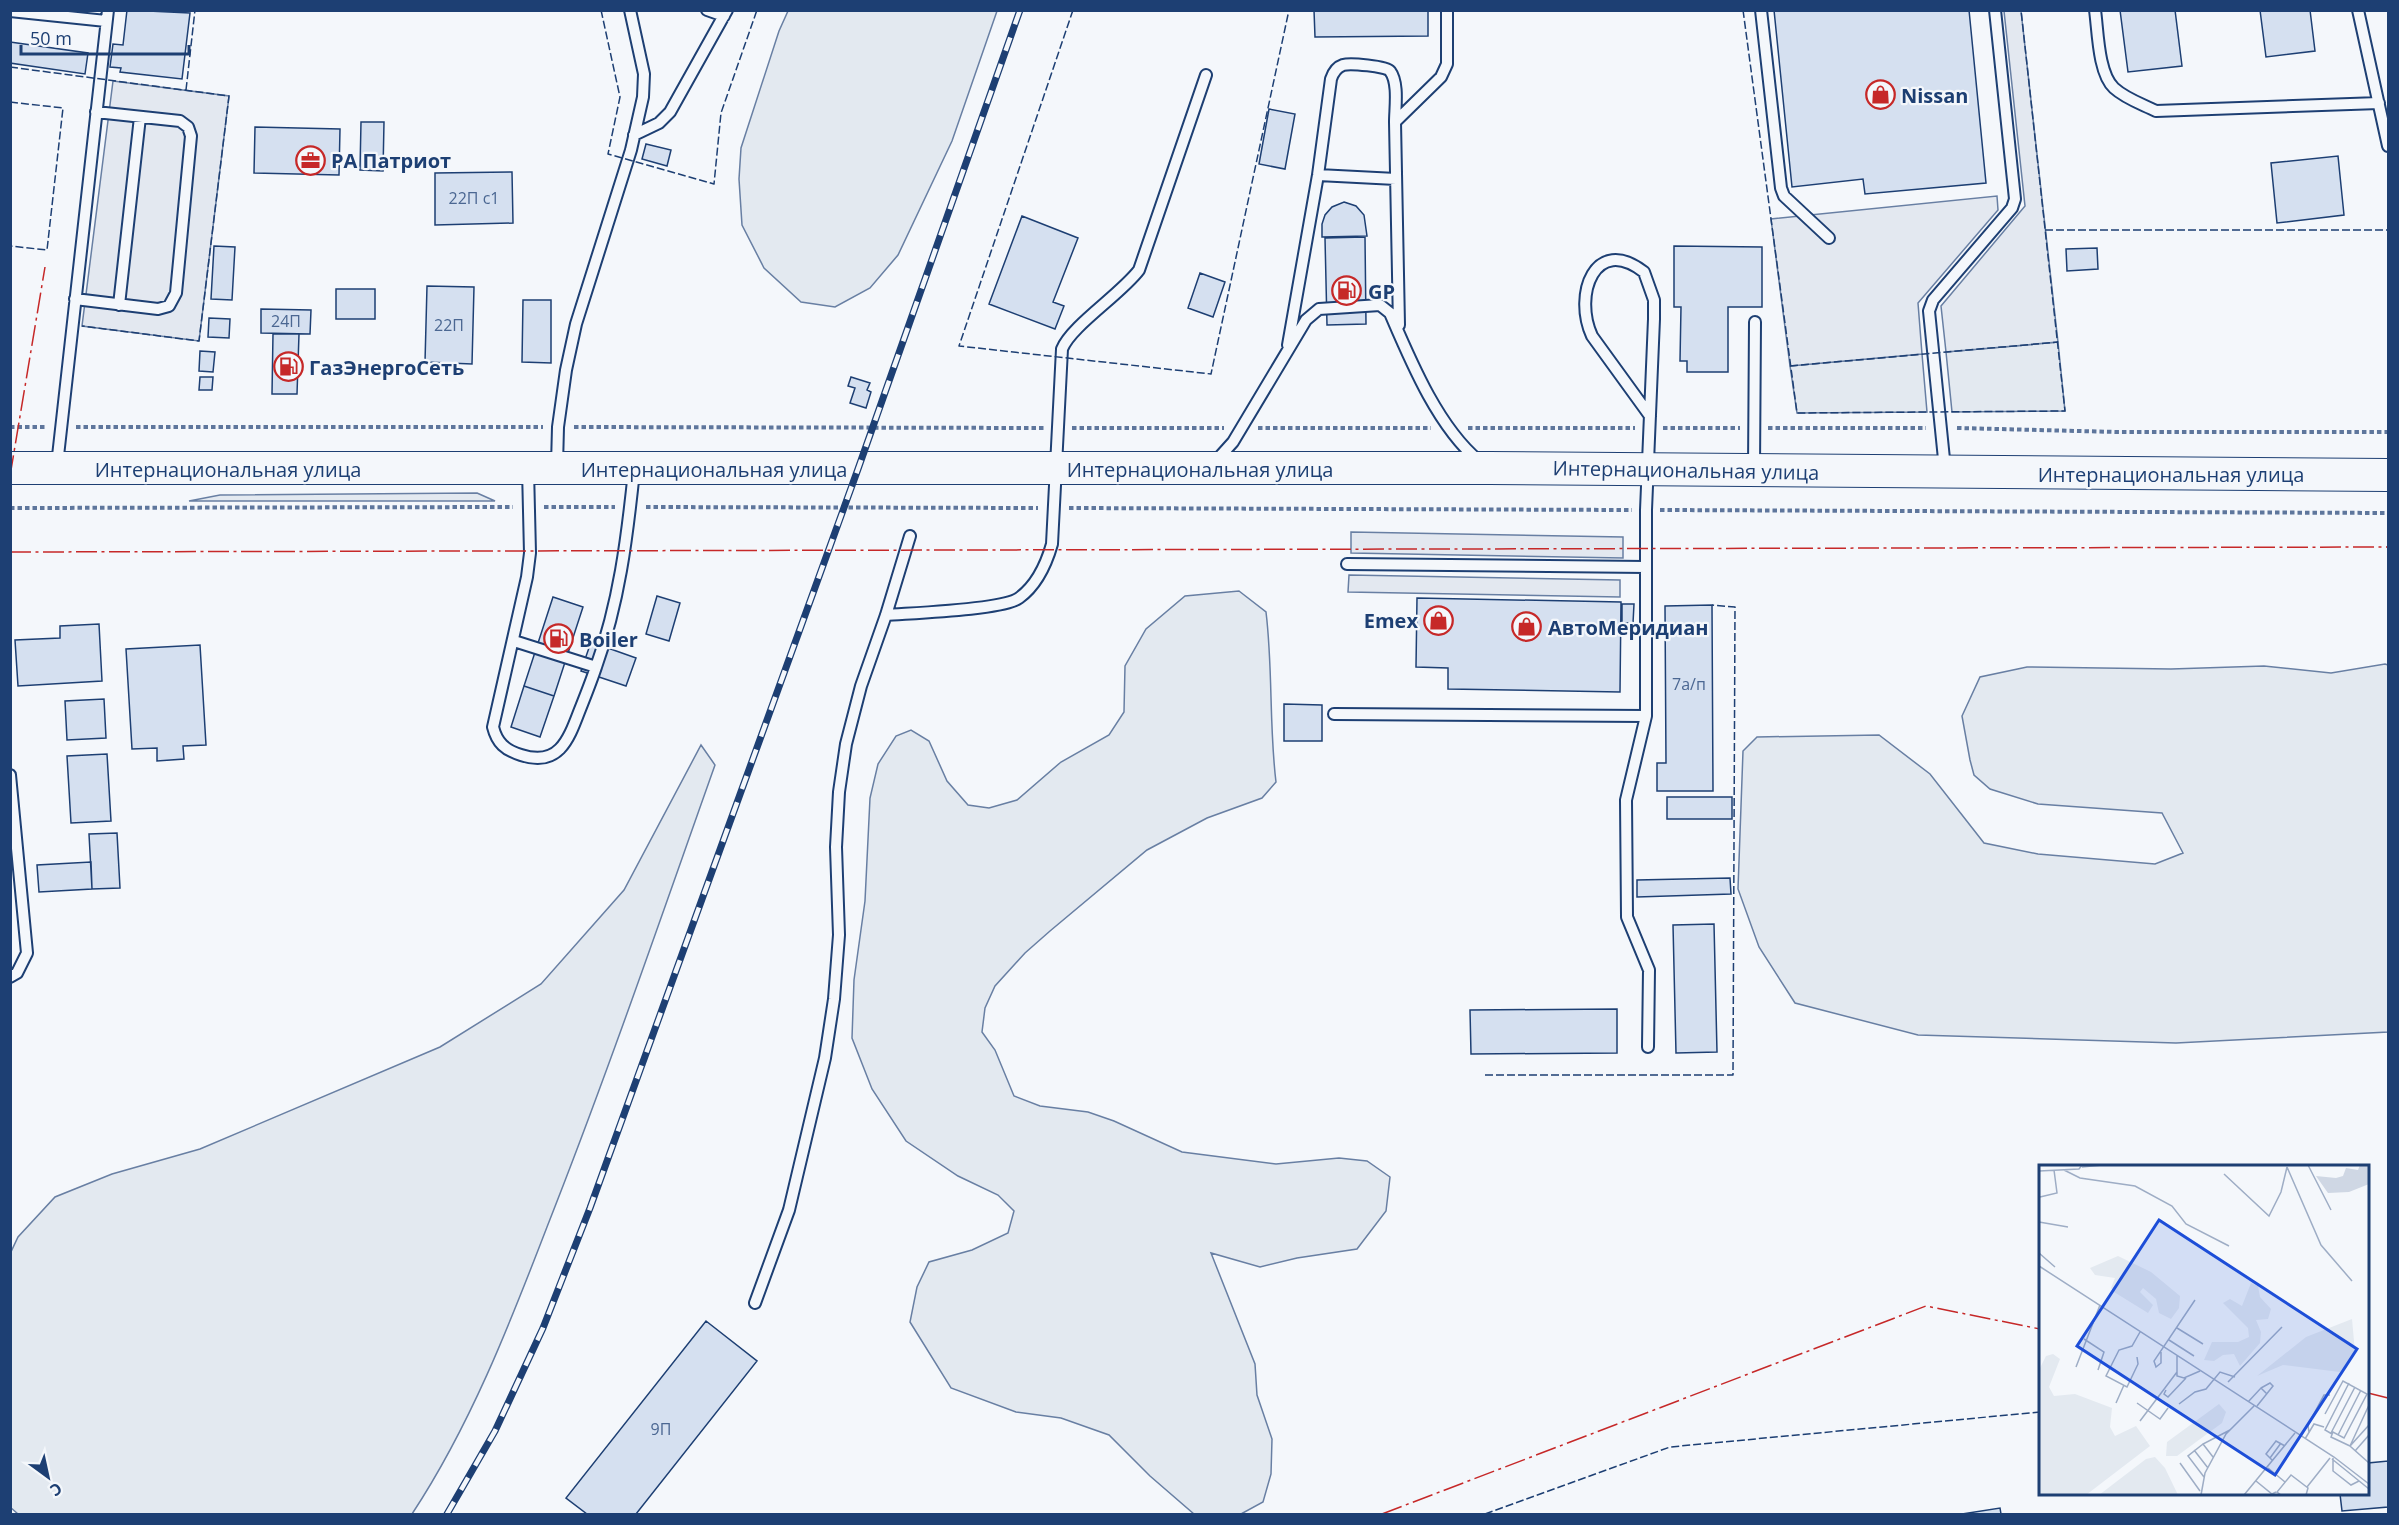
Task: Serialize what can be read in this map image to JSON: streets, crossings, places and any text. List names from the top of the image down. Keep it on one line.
{"streets":{"main road":["Интернациональная улица"]},"places":{"shop":["Nissan","Emex","АвтоМеридиан"],"office":["РА Патриот"],"fuel station":["GP","ГазЭнергоСеть","Boiler"]},"house_numbers":["22П с1","24П","22П","7а/п","9П"],"scale_bar":"50 m","north":"bottom right"}
